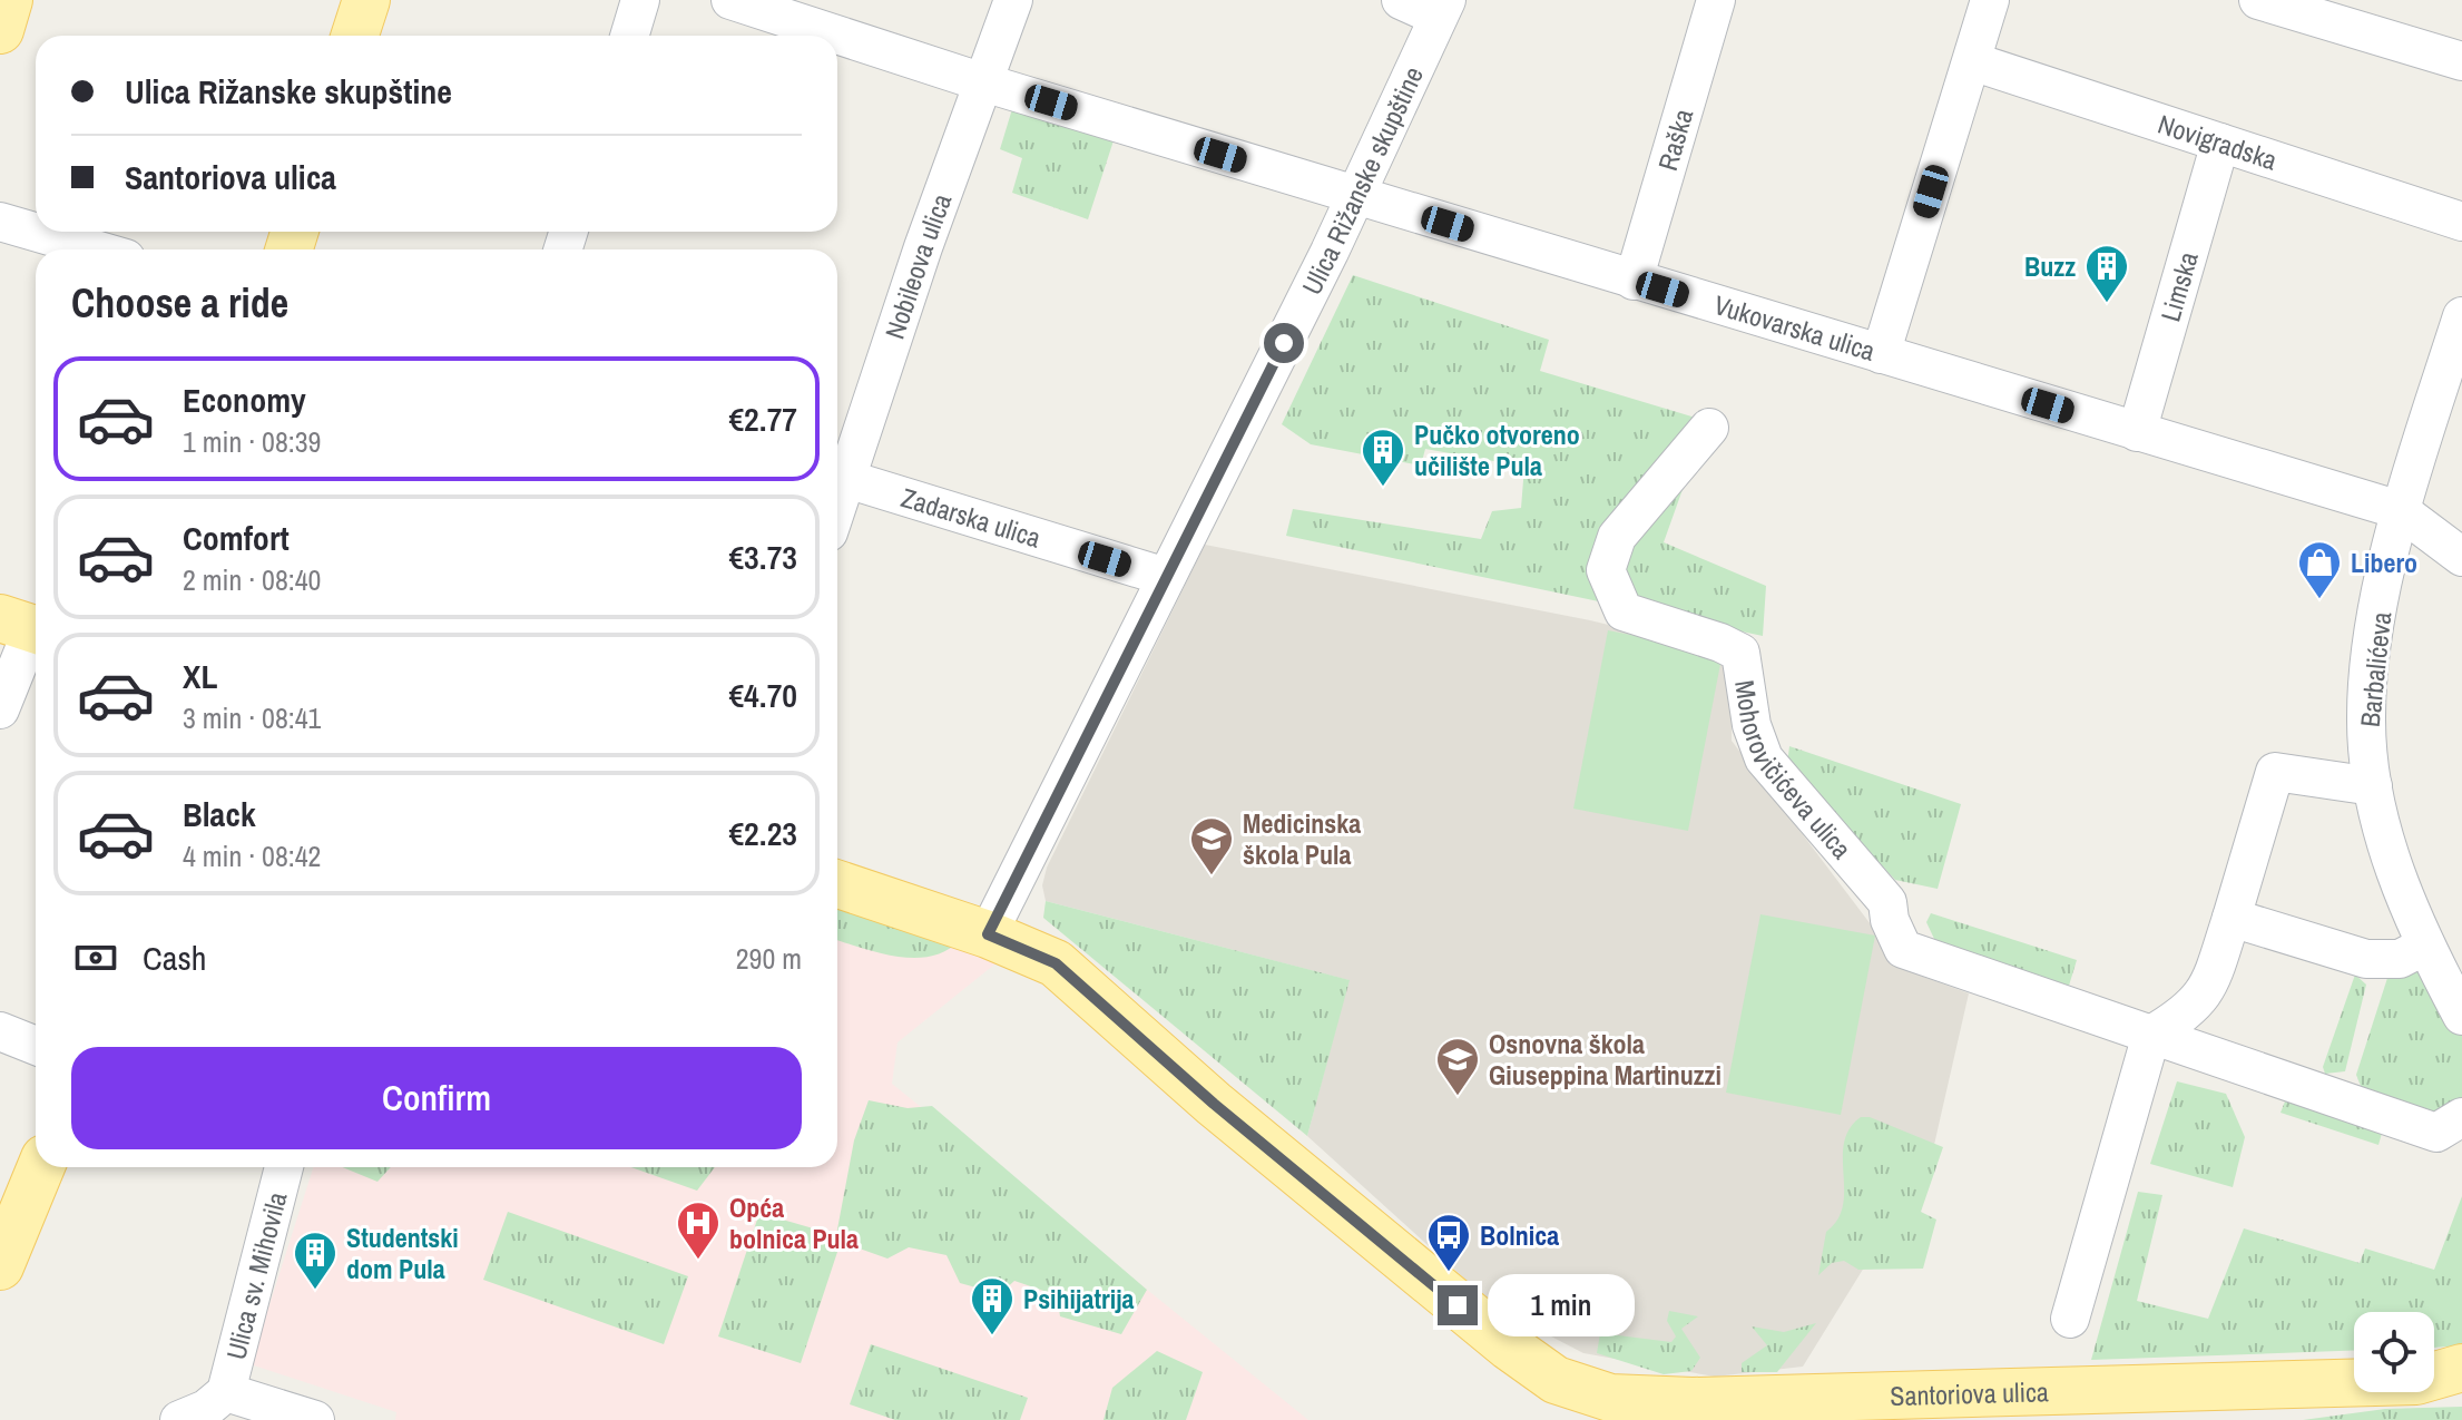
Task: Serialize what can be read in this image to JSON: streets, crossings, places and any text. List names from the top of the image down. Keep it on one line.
{"streets":{"main road":["Santoriova ulica"],"street":["Raška","Novigradska","Ulica Rižanske skupštine","Nobileova ulica","Limska","Vukovarska ulica","Zadarska ulica","Barbalićeva","Mohorovičićeva ulica","Ulica sv. Mihovila"]},"crossings":[["Raška","Vukovarska ulica"],["Novigradska","Limska"],["Ulica Rižanske skupštine","Vukovarska ulica"],["Ulica Rižanske skupštine","Zadarska ulica"],["Ulica Rižanske skupštine","Santoriova ulica"],["Nobileova ulica","Vukovarska ulica"],["Nobileova ulica","Zadarska ulica"],["Limska","Vukovarska ulica"],["Vukovarska ulica","Barbalićeva"]],"places":{"building":["Buzz","Pučko otvoreno učilište Pula","Studentski dom Pula","Psihijatrija"],"shop":["Libero"],"school or university":["Medicinska škola Pula","Osnovna škola Giuseppina Martinuzzi"],"hospital":["Opća bolnica Pula"],"bus stop":["Bolnica"]},"page":{"banner":["Ulica Rižanske skupštine","Santoriova ulica"],"heading":"Choose a ride","list":[{"name":"Economy","note":"1 min · 08:39","value":"€2.77"},{"name":"Comfort","note":"2 min · 08:40","value":"€3.73"},{"name":"XL","note":"3 min · 08:41","value":"€4.70"},{"name":"Black","note":"4 min · 08:42","value":"€2.23"}],"pay":["Cash","290 m"],"buttons":"Confirm","bubble":"1 min"}}
